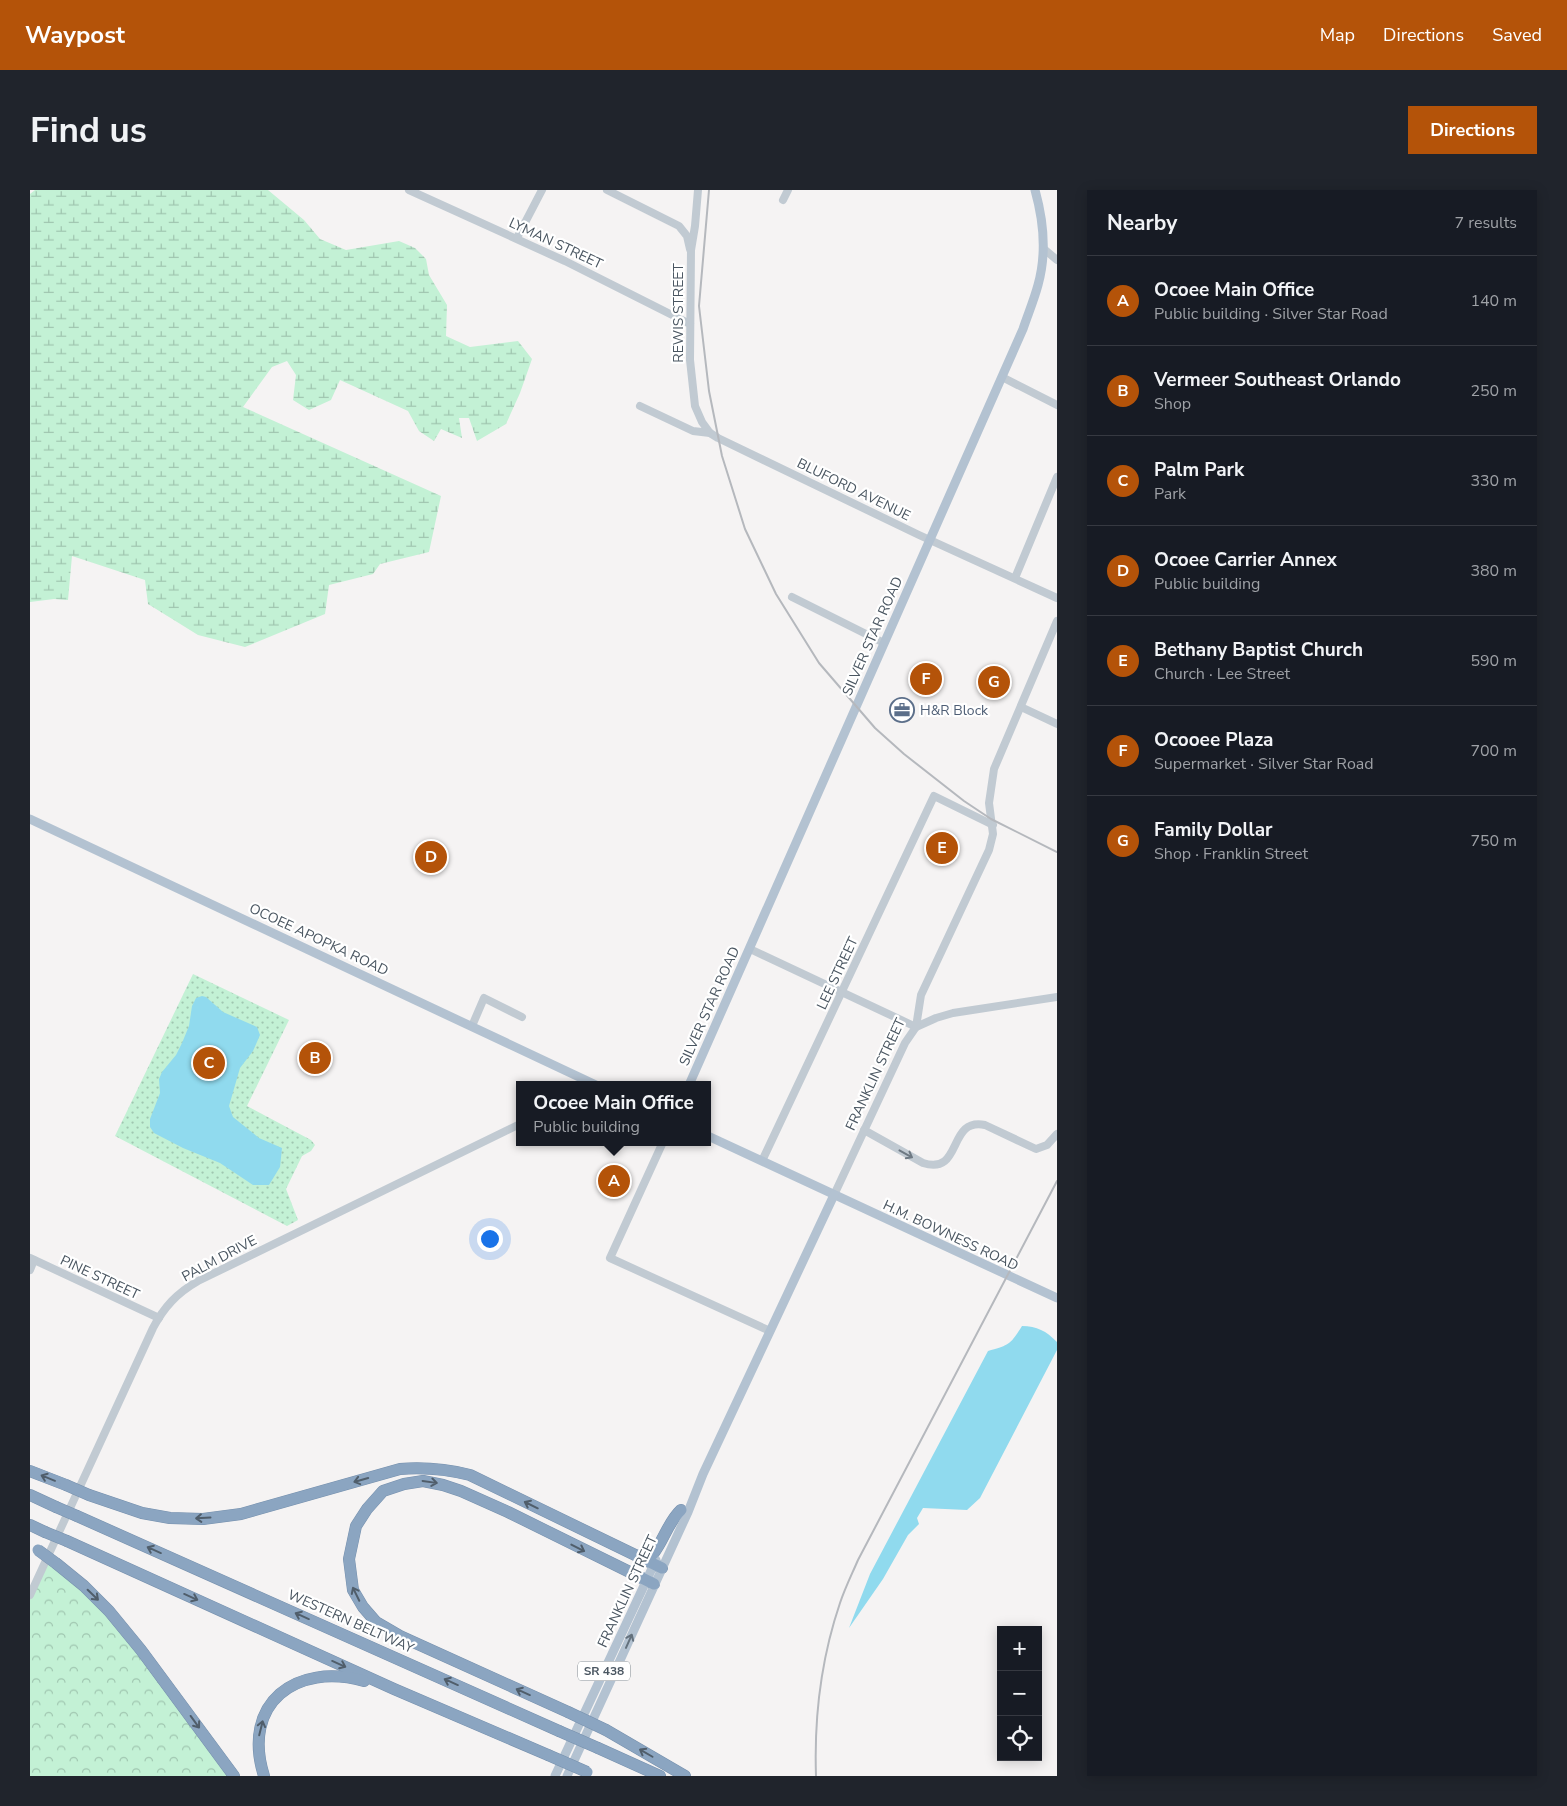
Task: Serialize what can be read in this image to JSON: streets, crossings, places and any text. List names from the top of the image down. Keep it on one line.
{"streets":{"highway":["WESTERN BELTWAY"],"main road":["SILVER STAR ROAD","OCOEE APOPKA ROAD","FRANKLIN STREET","H.M. BOWNESS ROAD","SR 438"],"street":["LYMAN STREET","REWIS STREET","BLUFORD AVENUE","LEE STREET","PALM DRIVE","PINE STREET"]},"crossings":[["LYMAN STREET","REWIS STREET"],["REWIS STREET","BLUFORD AVENUE"],["BLUFORD AVENUE","SILVER STAR ROAD"],["LEE STREET","FRANKLIN STREET"],["FRANKLIN STREET","H.M. BOWNESS ROAD"],["PALM DRIVE","PINE STREET"]],"places":{"office":["H&R Block"]},"page":{"header":"Waypost","nav":["Map","Directions","Saved"],"buttons":"Directions","title":"Find us","heading":["Nearby","7 results"],"list":[{"mark":"A","name":"Ocoee Main Office","note":"Public building · Silver Star Road","value":"140 m"},{"mark":"B","name":"Vermeer Southeast Orlando","note":"Shop","value":"250 m"},{"mark":"C","name":"Palm Park","note":"Park","value":"330 m"},{"mark":"D","name":"Ocoee Carrier Annex","note":"Public building","value":"380 m"},{"mark":"E","name":"Bethany Baptist Church","note":"Church · Lee Street","value":"590 m"},{"mark":"F","name":"Ocooee Plaza","note":"Supermarket · Silver Star Road","value":"700 m"},{"mark":"G","name":"Family Dollar","note":"Shop · Franklin Street","value":"750 m"}],"pins":["F","G","E","D","B","C","A"],"popup":["Ocoee Main Office","Public building"],"map_buttons":["+","−"]}}
